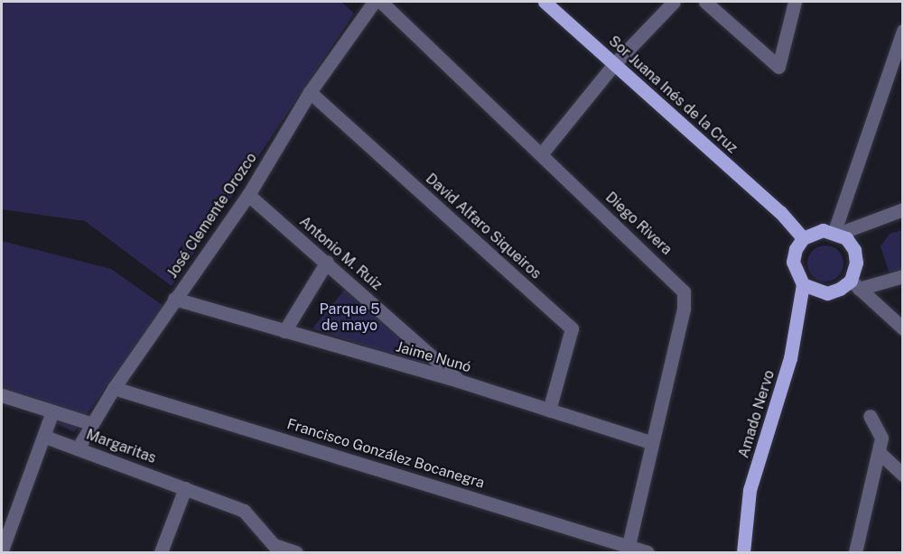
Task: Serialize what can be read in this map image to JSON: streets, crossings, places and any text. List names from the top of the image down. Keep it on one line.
{"streets":{"main road":["Sor Juana Inés de la Cruz","Amado Nervo"],"street":["José Clemente Orozco","Diego Rivera","David Alfaro Siqueiros","Antonio M. Ruiz","Jaime Nunó","Margaritas","Francisco González Bocanegra"]},"crossings":[["Sor Juana Inés de la Cruz","Amado Nervo"],["José Clemente Orozco","David Alfaro Siqueiros"],["José Clemente Orozco","Antonio M. Ruiz"],["José Clemente Orozco","Jaime Nunó"],["José Clemente Orozco","Margaritas"],["José Clemente Orozco","Francisco González Bocanegra"],["Diego Rivera","Jaime Nunó"],["Diego Rivera","Francisco González Bocanegra"],["David Alfaro Siqueiros","Jaime Nunó"],["Antonio M. Ruiz","Jaime Nunó"]],"parks":["Parque 5 de mayo"]}
